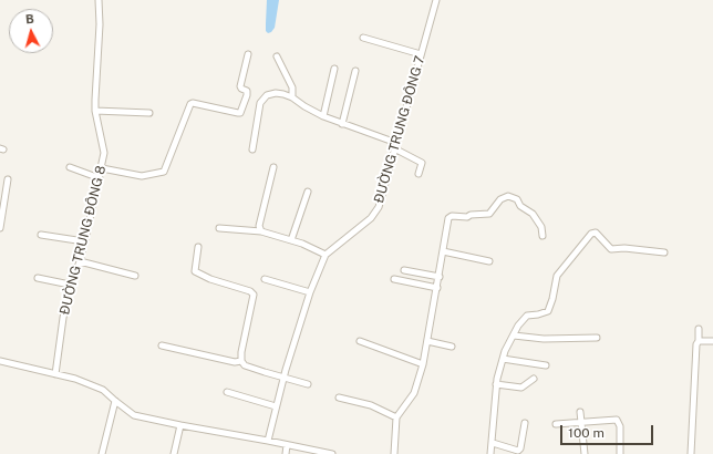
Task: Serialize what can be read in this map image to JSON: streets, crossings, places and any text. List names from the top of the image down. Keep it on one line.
{"streets":{"street":["ĐƯỜNG TRUNG ĐÔNG 7","ĐƯỜNG TRUNG ĐÔNG 8"]},"scale_bar":"100 m","north":"top"}
